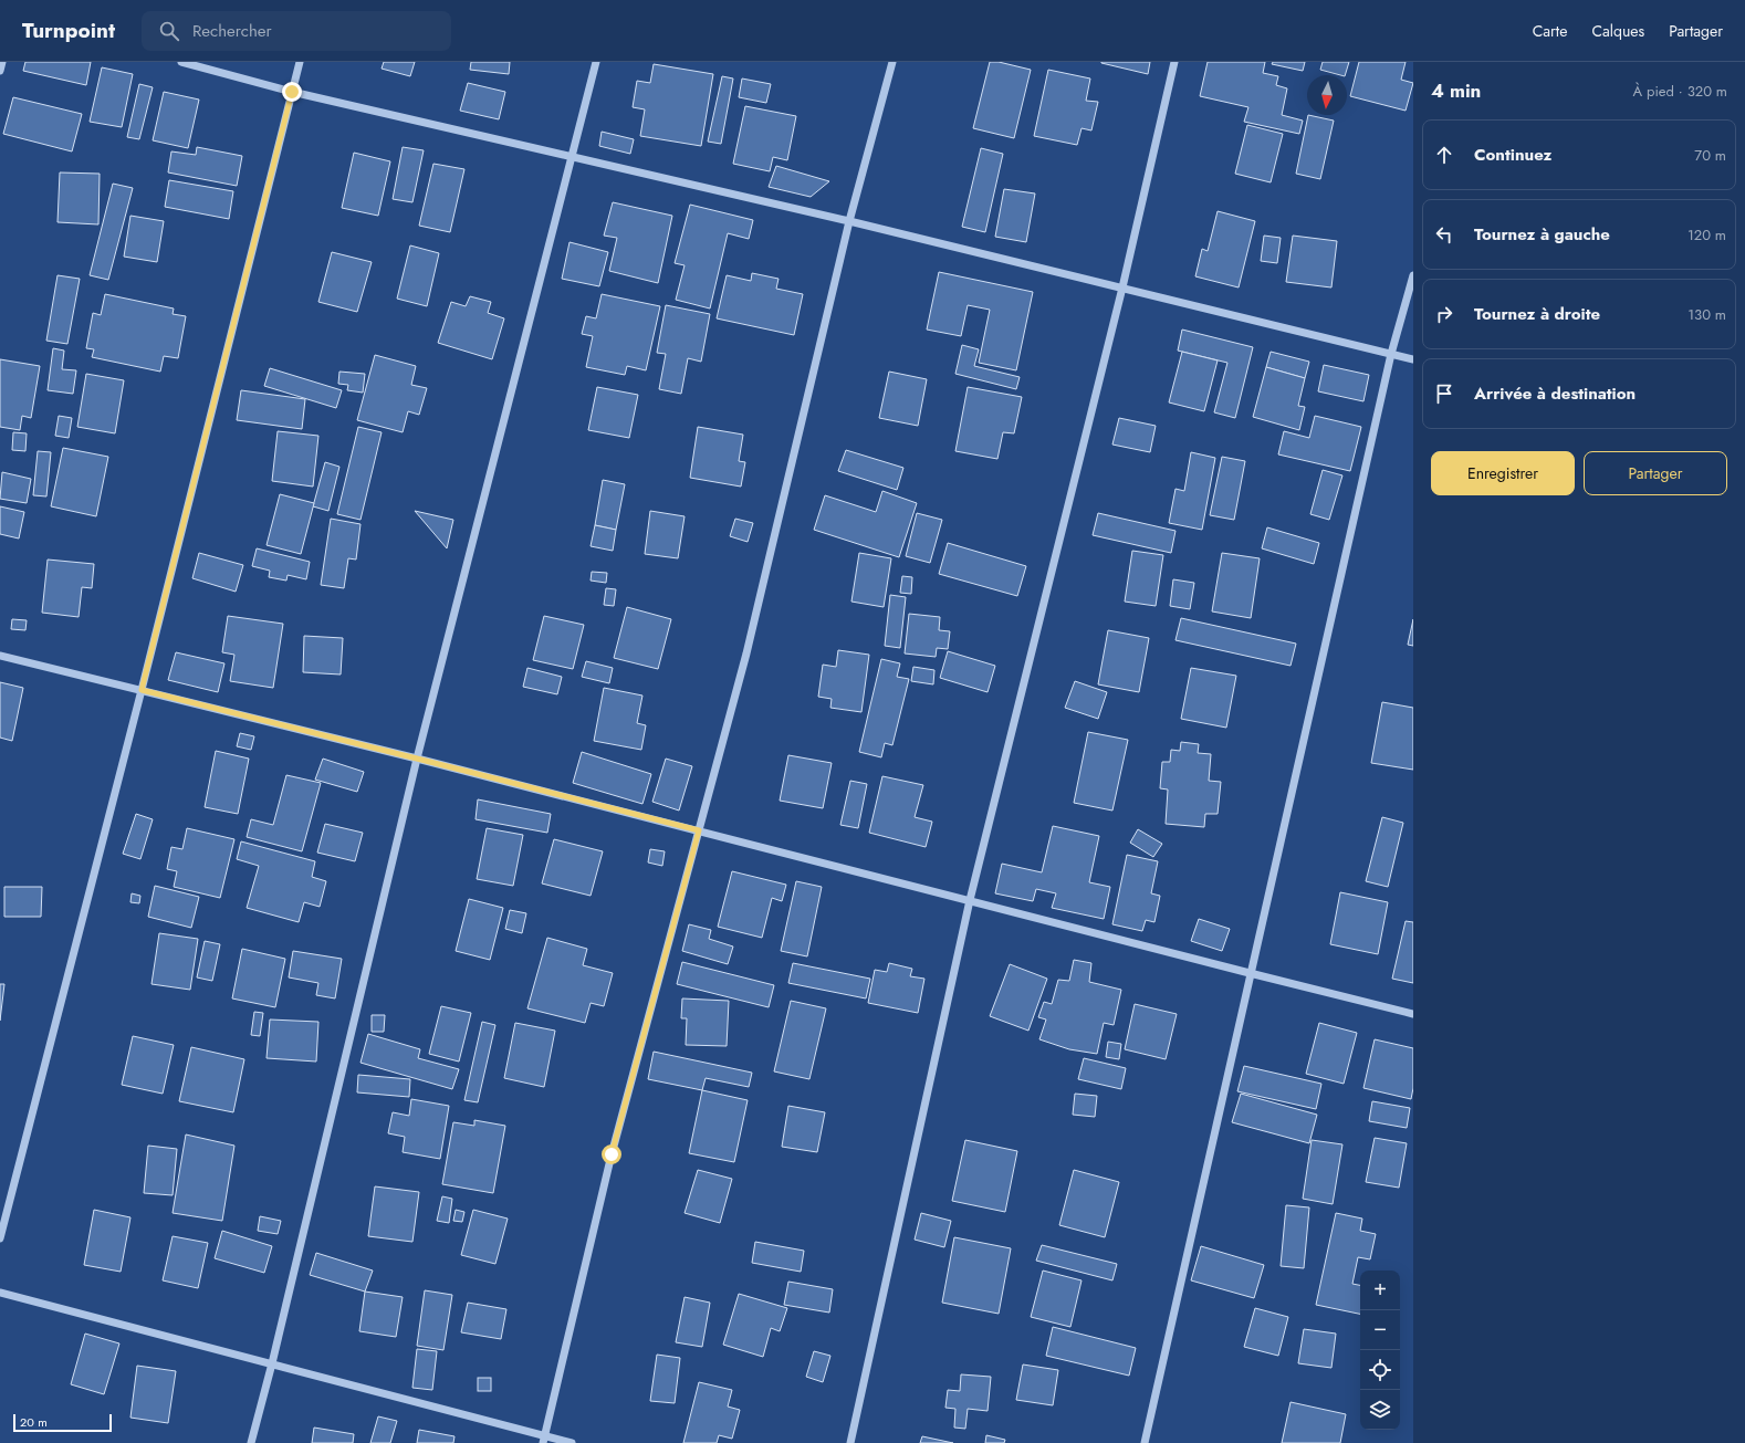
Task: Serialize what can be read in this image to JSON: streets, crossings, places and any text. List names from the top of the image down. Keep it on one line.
{"scale_bar":"20 m","north":"bottom","page":{"header":"Turnpoint","search":"Rechercher","nav":["Carte","Calques","Partager"],"heading":["4 min","À pied · 320 m"],"list":[["Continuez","70 m"],["Tournez à gauche","120 m"],["Tournez à droite","130 m"],"Arrivée à destination"],"buttons":["Enregistrer","Partager"],"map_buttons":["+","−"],"scale":"20 m"}}
